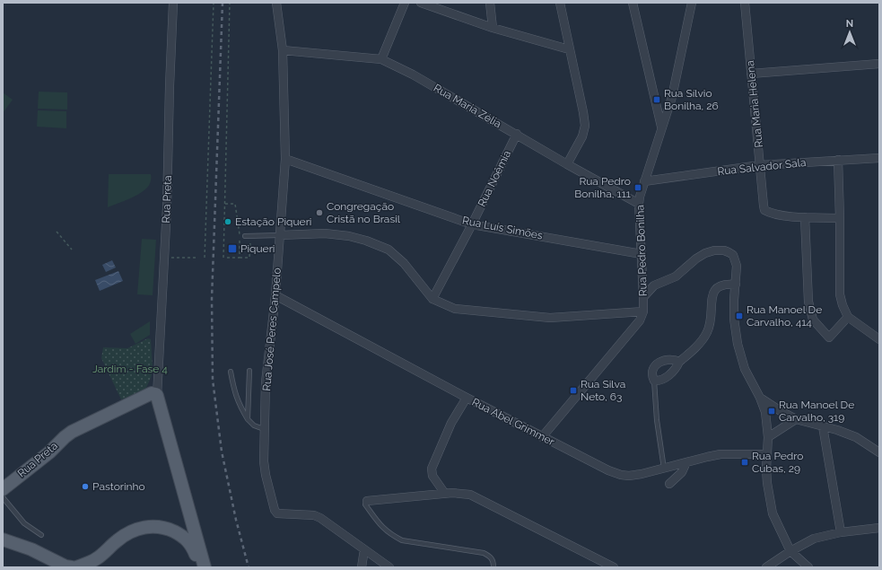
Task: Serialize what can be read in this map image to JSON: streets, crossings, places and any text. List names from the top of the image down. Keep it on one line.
{"streets":{"main road":["Rua Preta"],"street":["Rua Maria Helena","Rua Maria Zélia","Rua Salvador Sala","Rua Noêmia","Rua Luís Simões","Rua Pedro Bonilha","Rua José Peres Campelo","Rua Abel Grimmer"]},"crossings":[["Rua Maria Helena","Rua Salvador Sala"],["Rua Maria Zélia","Rua Noêmia"],["Rua Maria Zélia","Rua Pedro Bonilha"],["Rua Maria Zélia","Rua José Peres Campelo"],["Rua Salvador Sala","Rua Pedro Bonilha"],["Rua Noêmia","Rua Luís Simões"],["Rua Luís Simões","Rua Pedro Bonilha"],["Rua Luís Simões","Rua José Peres Campelo"],["Rua José Peres Campelo","Rua Abel Grimmer"]],"parks":["Jardim - Fase 4"],"places":{"transit":["Rua Sílvio Bonilha, 26","Rua Pedro Bonilha, 111","Piqueri","Rua Manoel De Carvalho, 414","Rua Silva Neto, 63","Rua Manoel De Carvalho, 319","Rua Pedro Cubas, 29"],"other":["Congregação Cristã no Brasil","Estação Piqueri","Pastorinho"]},"north":"top"}
